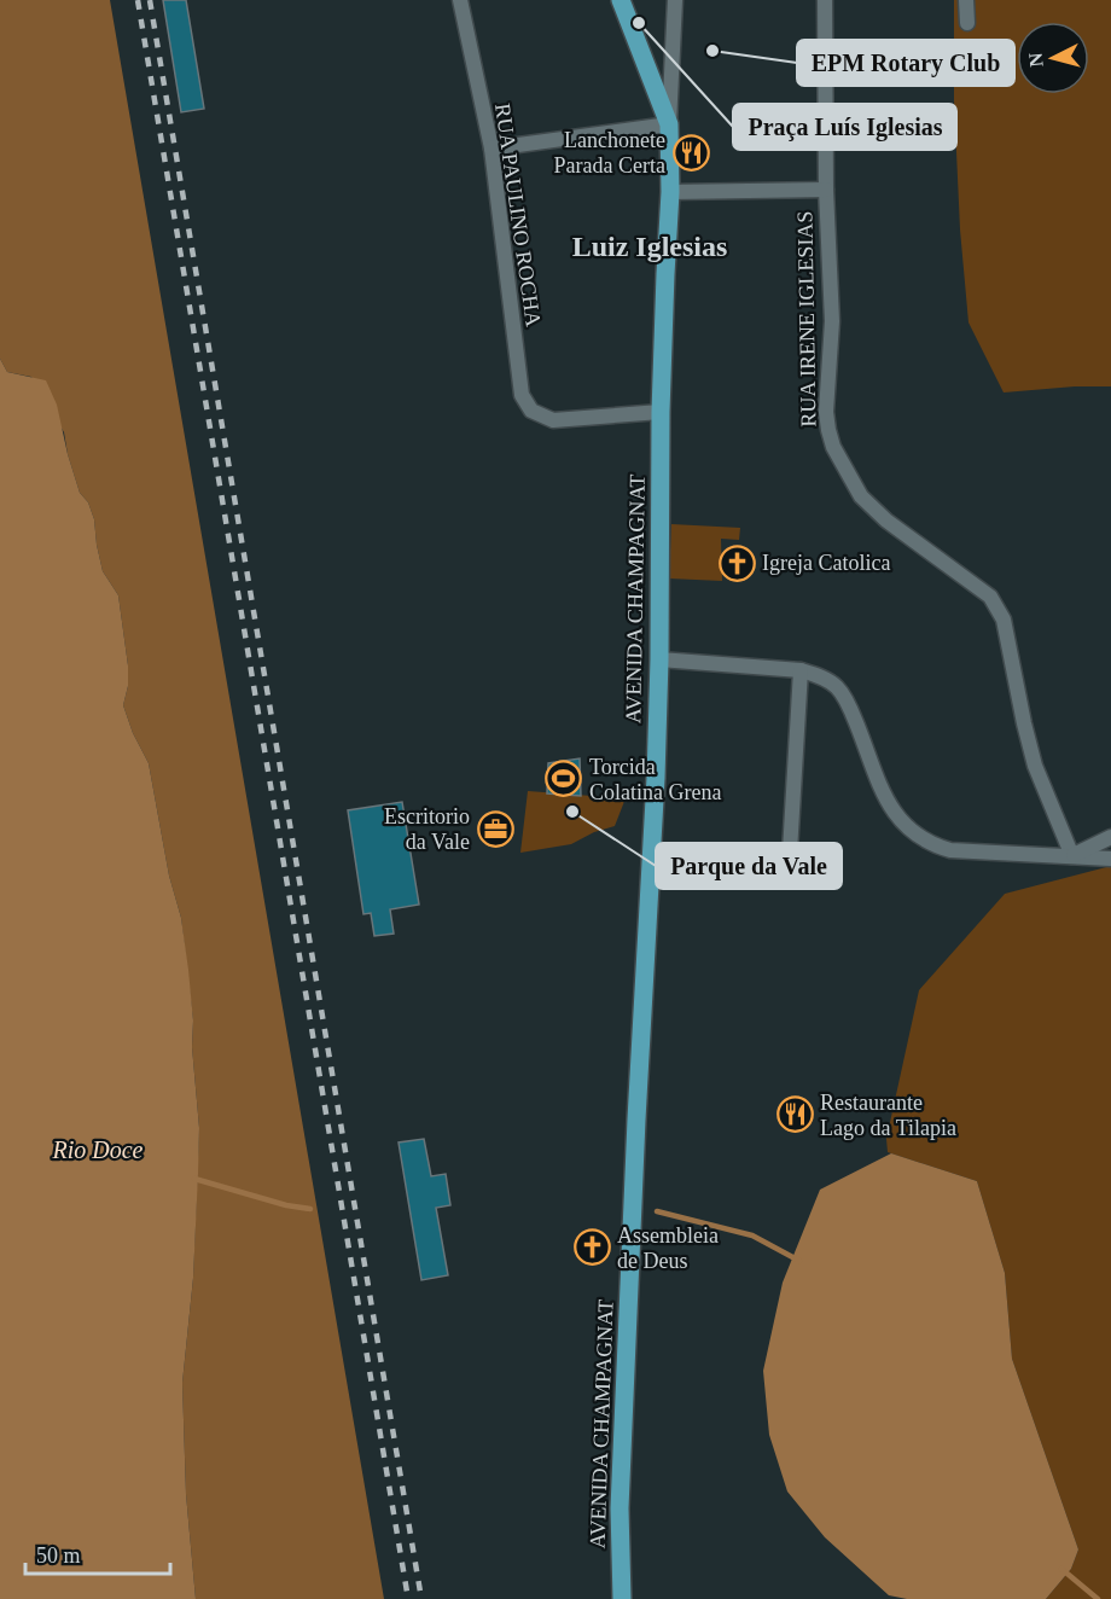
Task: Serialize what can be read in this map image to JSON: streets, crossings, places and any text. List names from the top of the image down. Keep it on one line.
{"streets":{"main road":["AVENIDA CHAMPAGNAT"],"street":["RUA PAULINO ROCHA","RUA IRENE IGLESIAS"]},"crossings":[["RUA PAULINO ROCHA","AVENIDA CHAMPAGNAT"]],"districts":["Luiz Iglesias"],"water":["Rio Doce"],"places":{"other":["Praça Luís Iglesias","EPM Rotary Club","Parque da Vale"],"restaurant":["Lanchonete Parada Certa","Restaurante Lago da Tilapia"],"church":["Igreja Catolica","Assembleia de Deus"],"sports":["Torcida Colatina Grena"],"office":["Escritorio da Vale"]},"scale_bar":"50 m","north":"left"}
